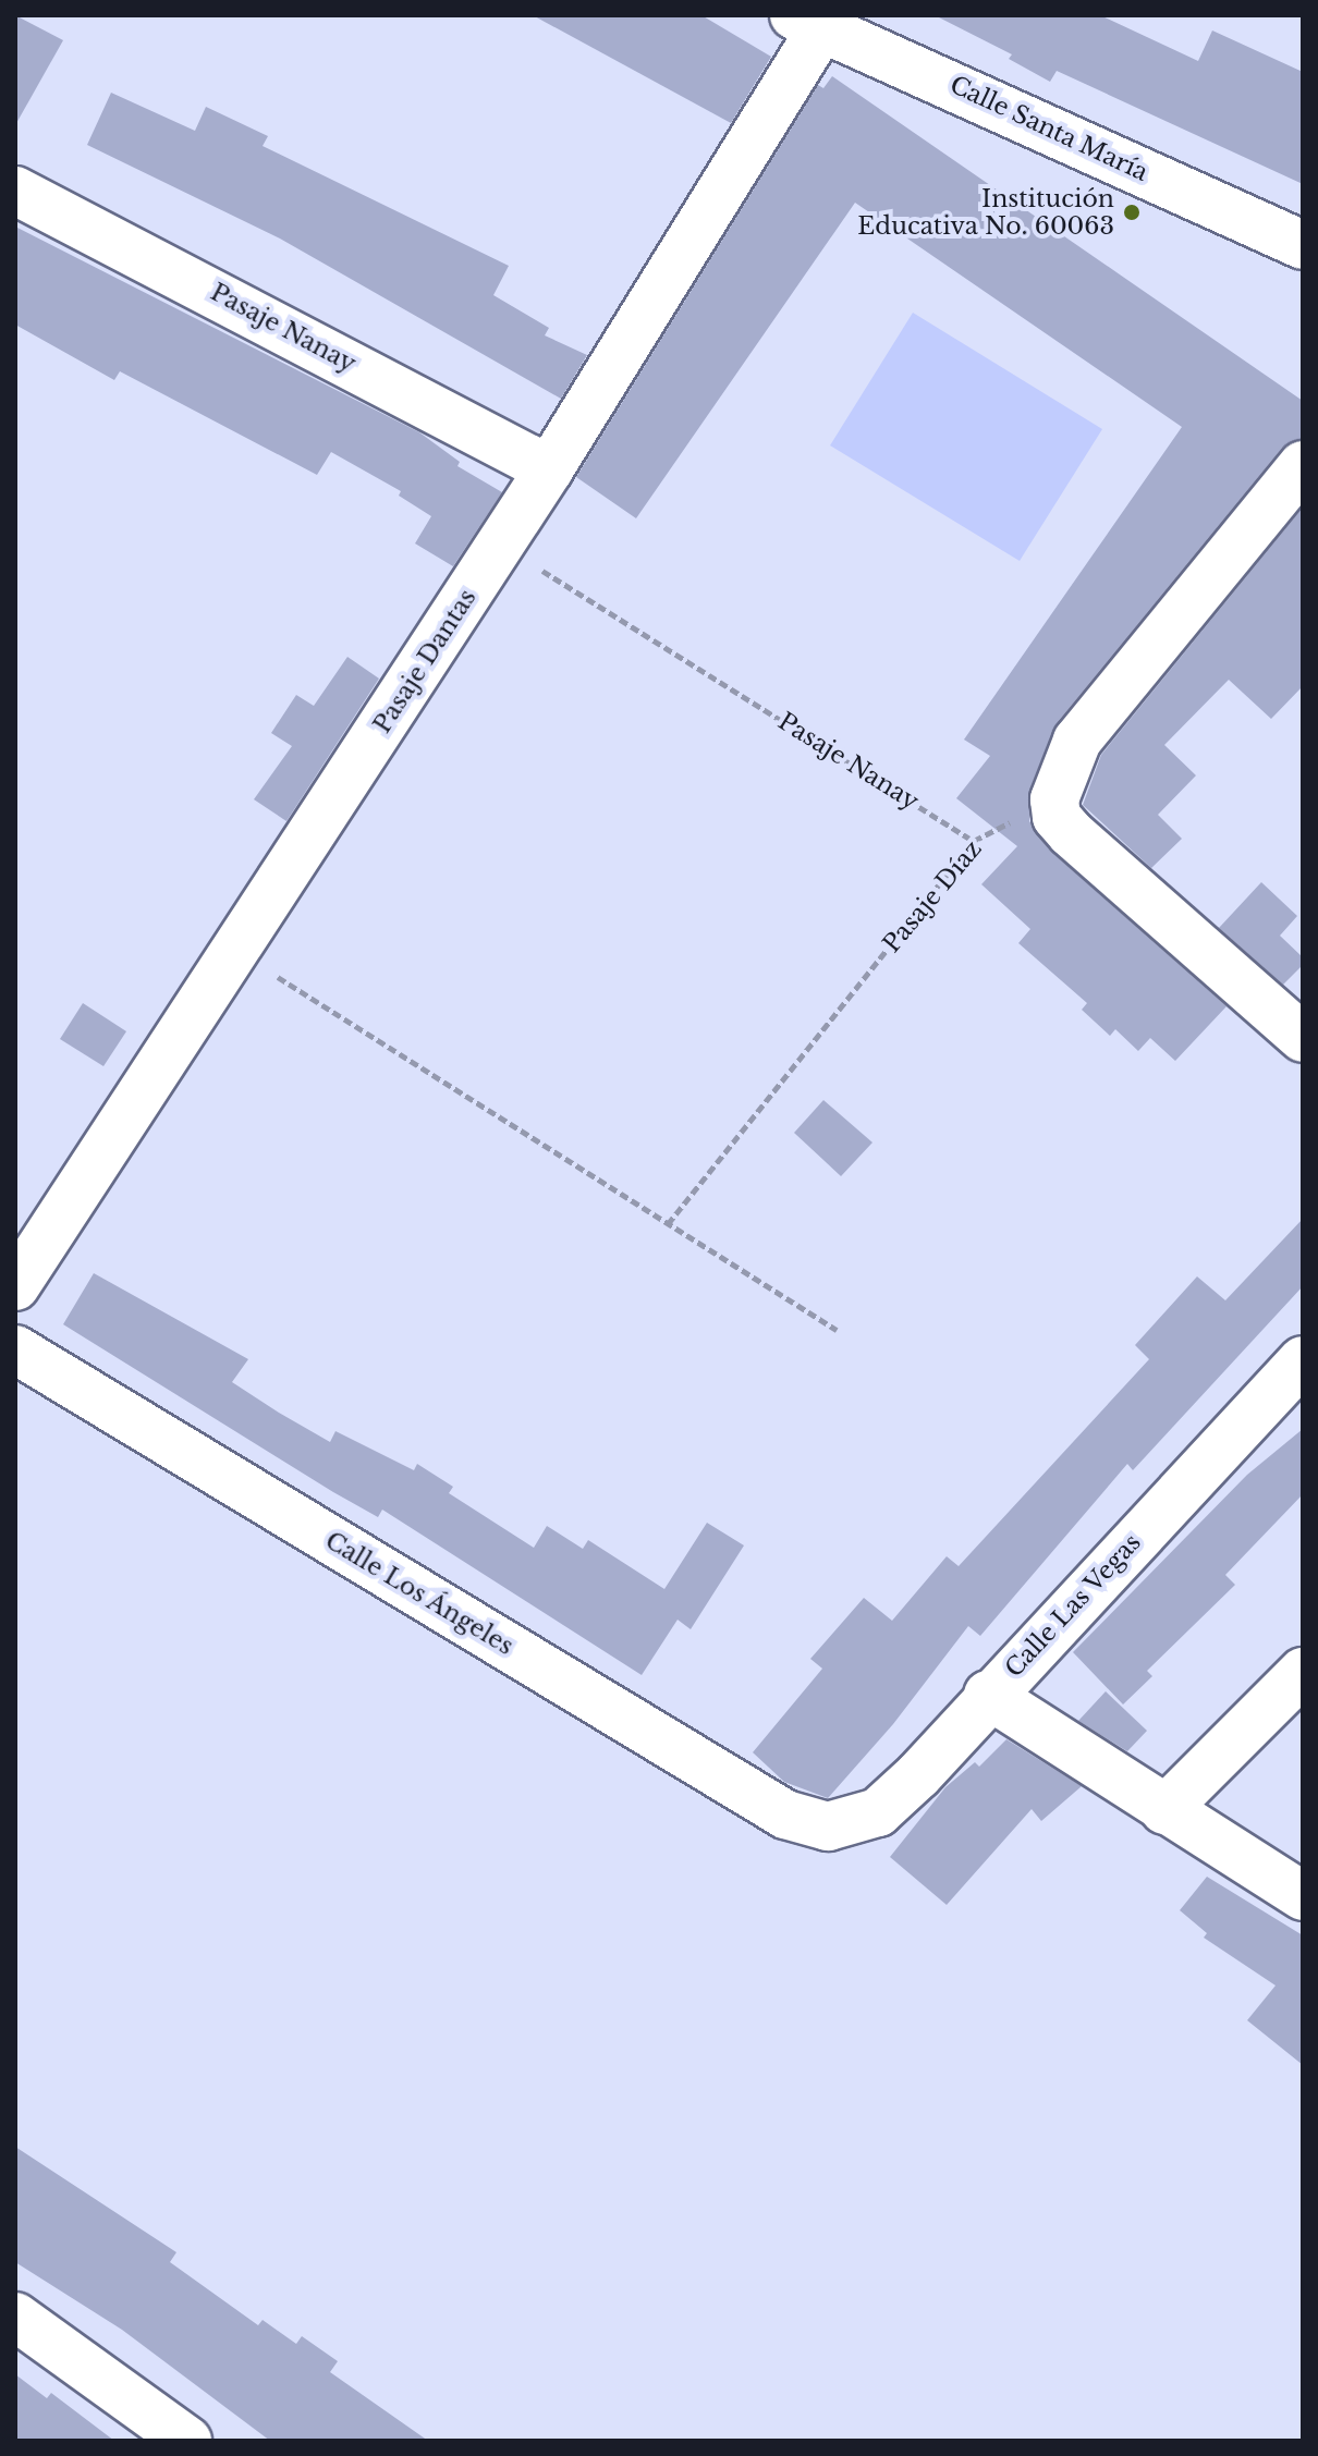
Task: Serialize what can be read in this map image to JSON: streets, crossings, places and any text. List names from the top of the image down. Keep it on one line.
{"streets":{"street":["Calle Santa María","Pasaje Nanay","Pasaje Dantas","Calle Los Ángeles","Calle Las Vegas"],"path":["Pasaje Díaz"]},"crossings":[["Calle Santa María","Pasaje Dantas"],["Pasaje Nanay","Pasaje Dantas"],["Pasaje Nanay","Pasaje Díaz"],["Calle Los Ángeles","Calle Las Vegas"]],"places":["Institución Educativa No. 60063"]}
